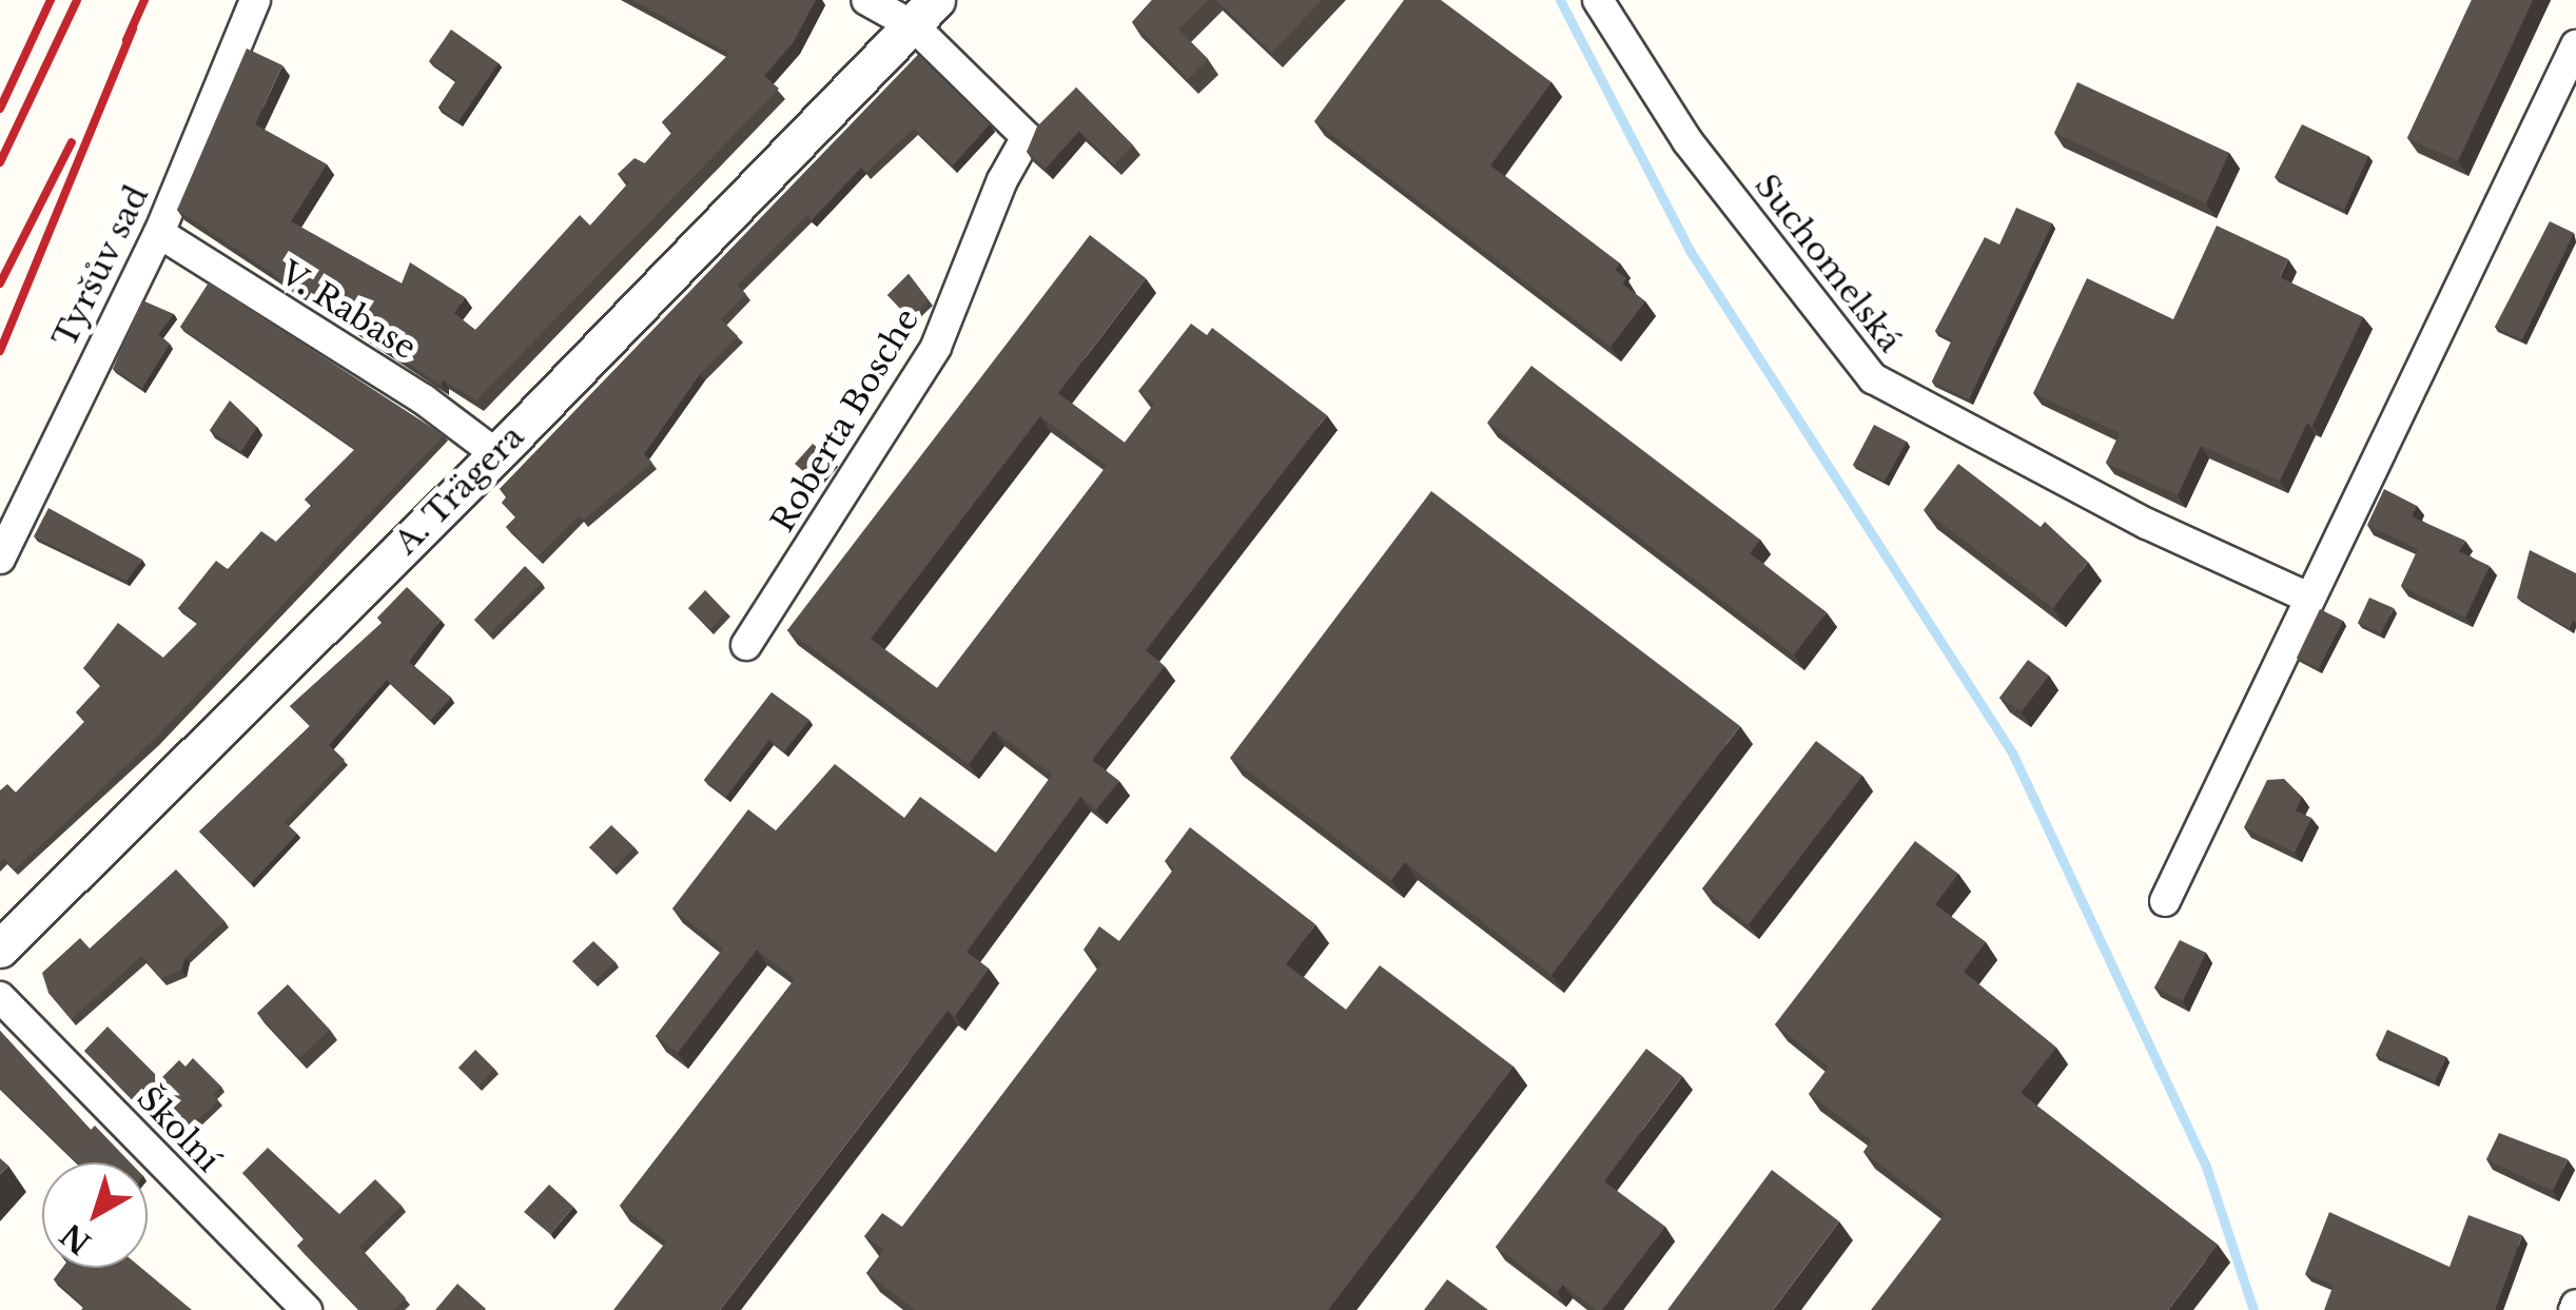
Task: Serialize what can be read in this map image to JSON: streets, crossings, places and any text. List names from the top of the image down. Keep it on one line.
{"streets":{"street":["Suchomelská","Tyršův sad","V. Rabase","Roberta Bosche","A. Trägera","Školní"]},"crossings":[["Tyršův sad","V. Rabase"],["V. Rabase","A. Trägera"],["Roberta Bosche","A. Trägera"]],"north":"bottom left"}
